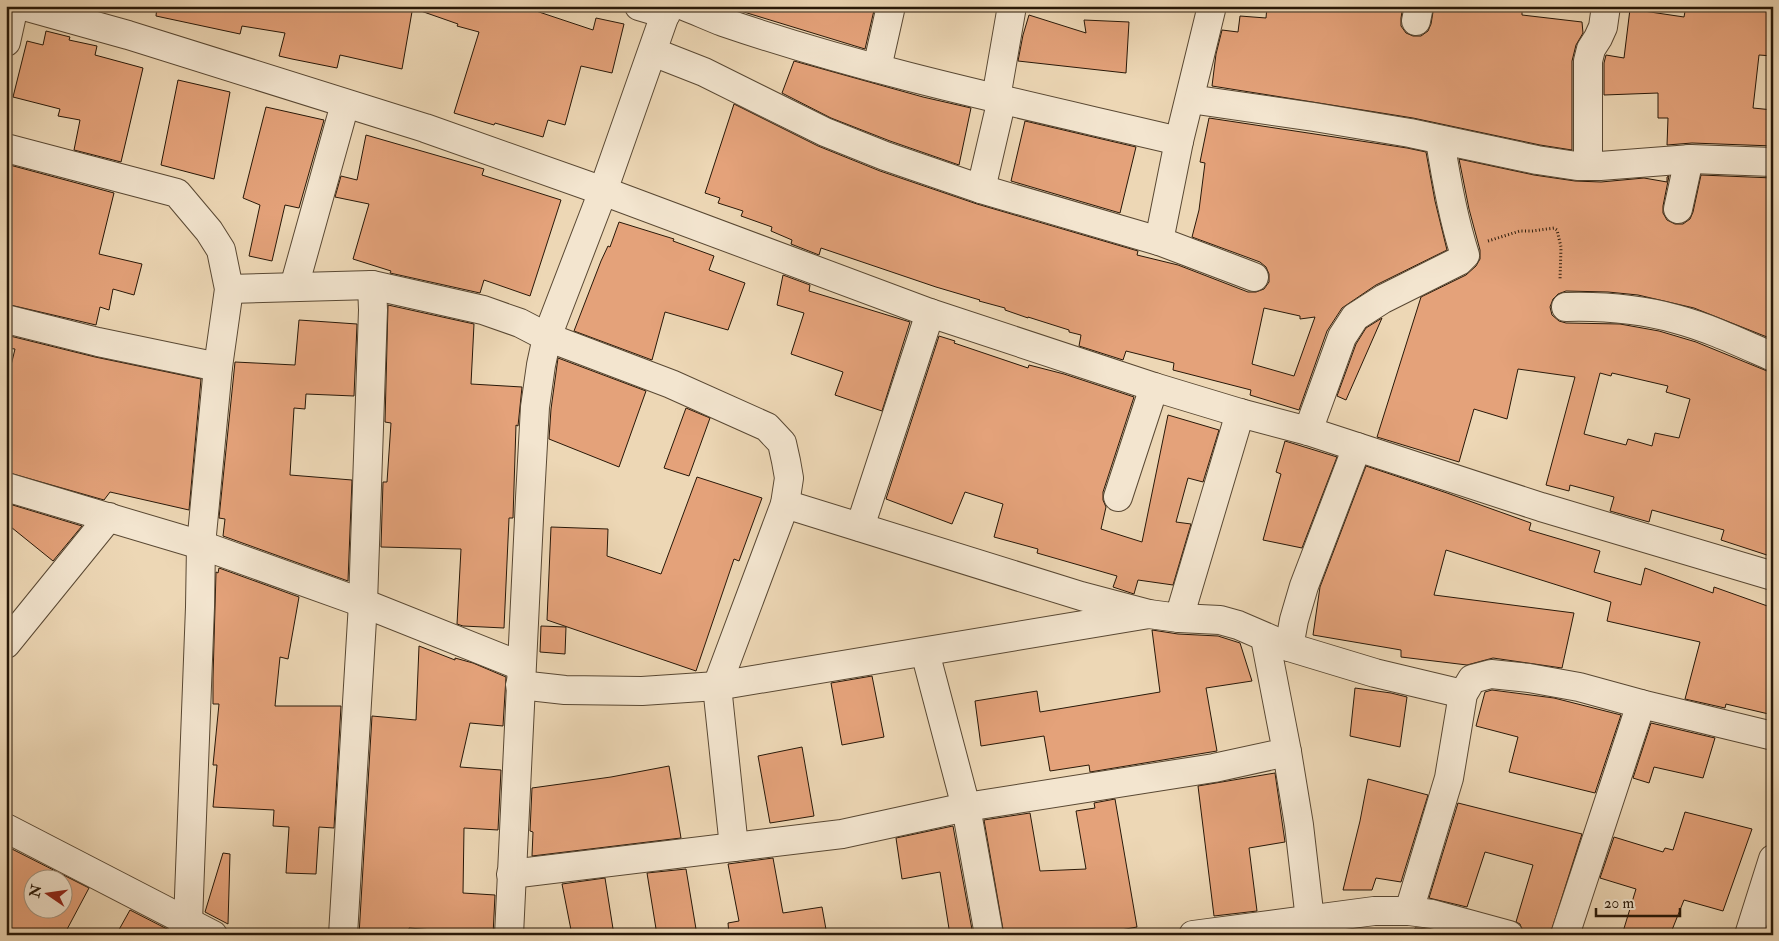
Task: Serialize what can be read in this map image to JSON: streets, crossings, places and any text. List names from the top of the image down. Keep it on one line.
{"scale_bar":"20 m","north":"left"}
